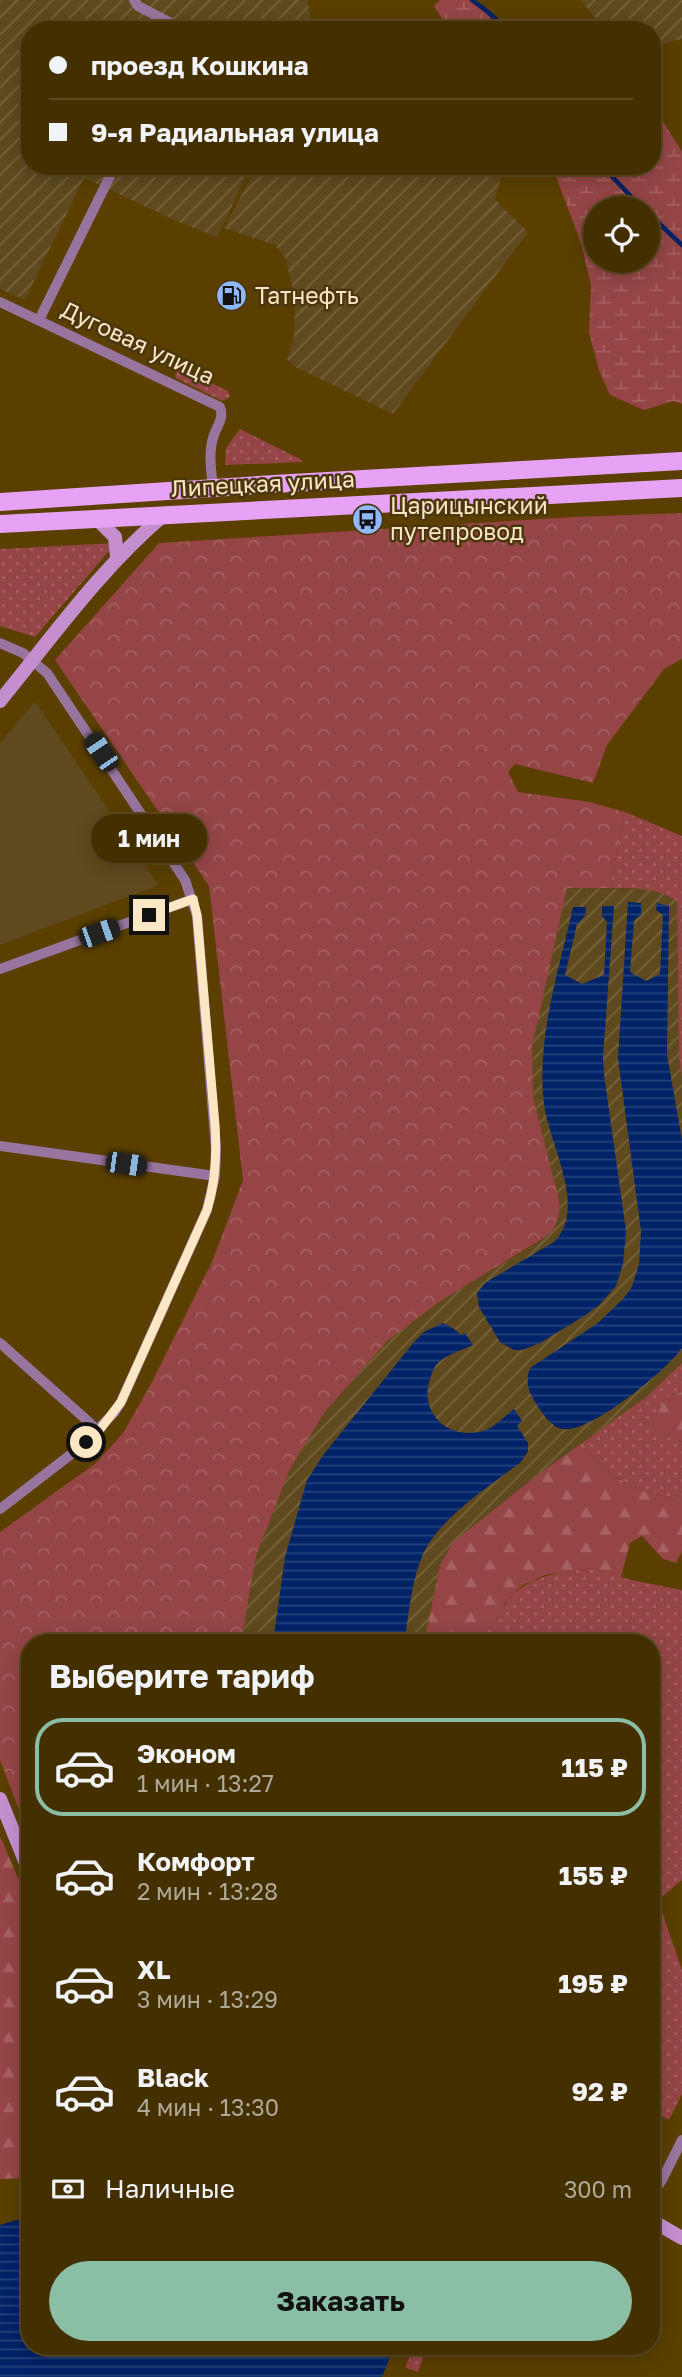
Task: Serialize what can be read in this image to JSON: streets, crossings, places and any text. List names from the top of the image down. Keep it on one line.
{"streets":{"main road":["Липецкая улица"],"street":["Дуговая улица"]},"crossings":[["Дуговая улица","Липецкая улица"]],"places":{"fuel station":["Татнефть"],"bus stop":["Царицынский путепровод"]},"page":{"banner":["проезд Кошкина","9-я Радиальная улица"],"bubble":"1 мин","heading":"Выберите тариф","list":[{"name":"Эконом","note":"1 мин · 13:27","value":"115 ₽"},{"name":"Комфорт","note":"2 мин · 13:28","value":"155 ₽"},{"name":"XL","note":"3 мин · 13:29","value":"195 ₽"},{"name":"Black","note":"4 мин · 13:30","value":"92 ₽"}],"pay":["Наличные","300 m"],"buttons":"Заказать"}}
